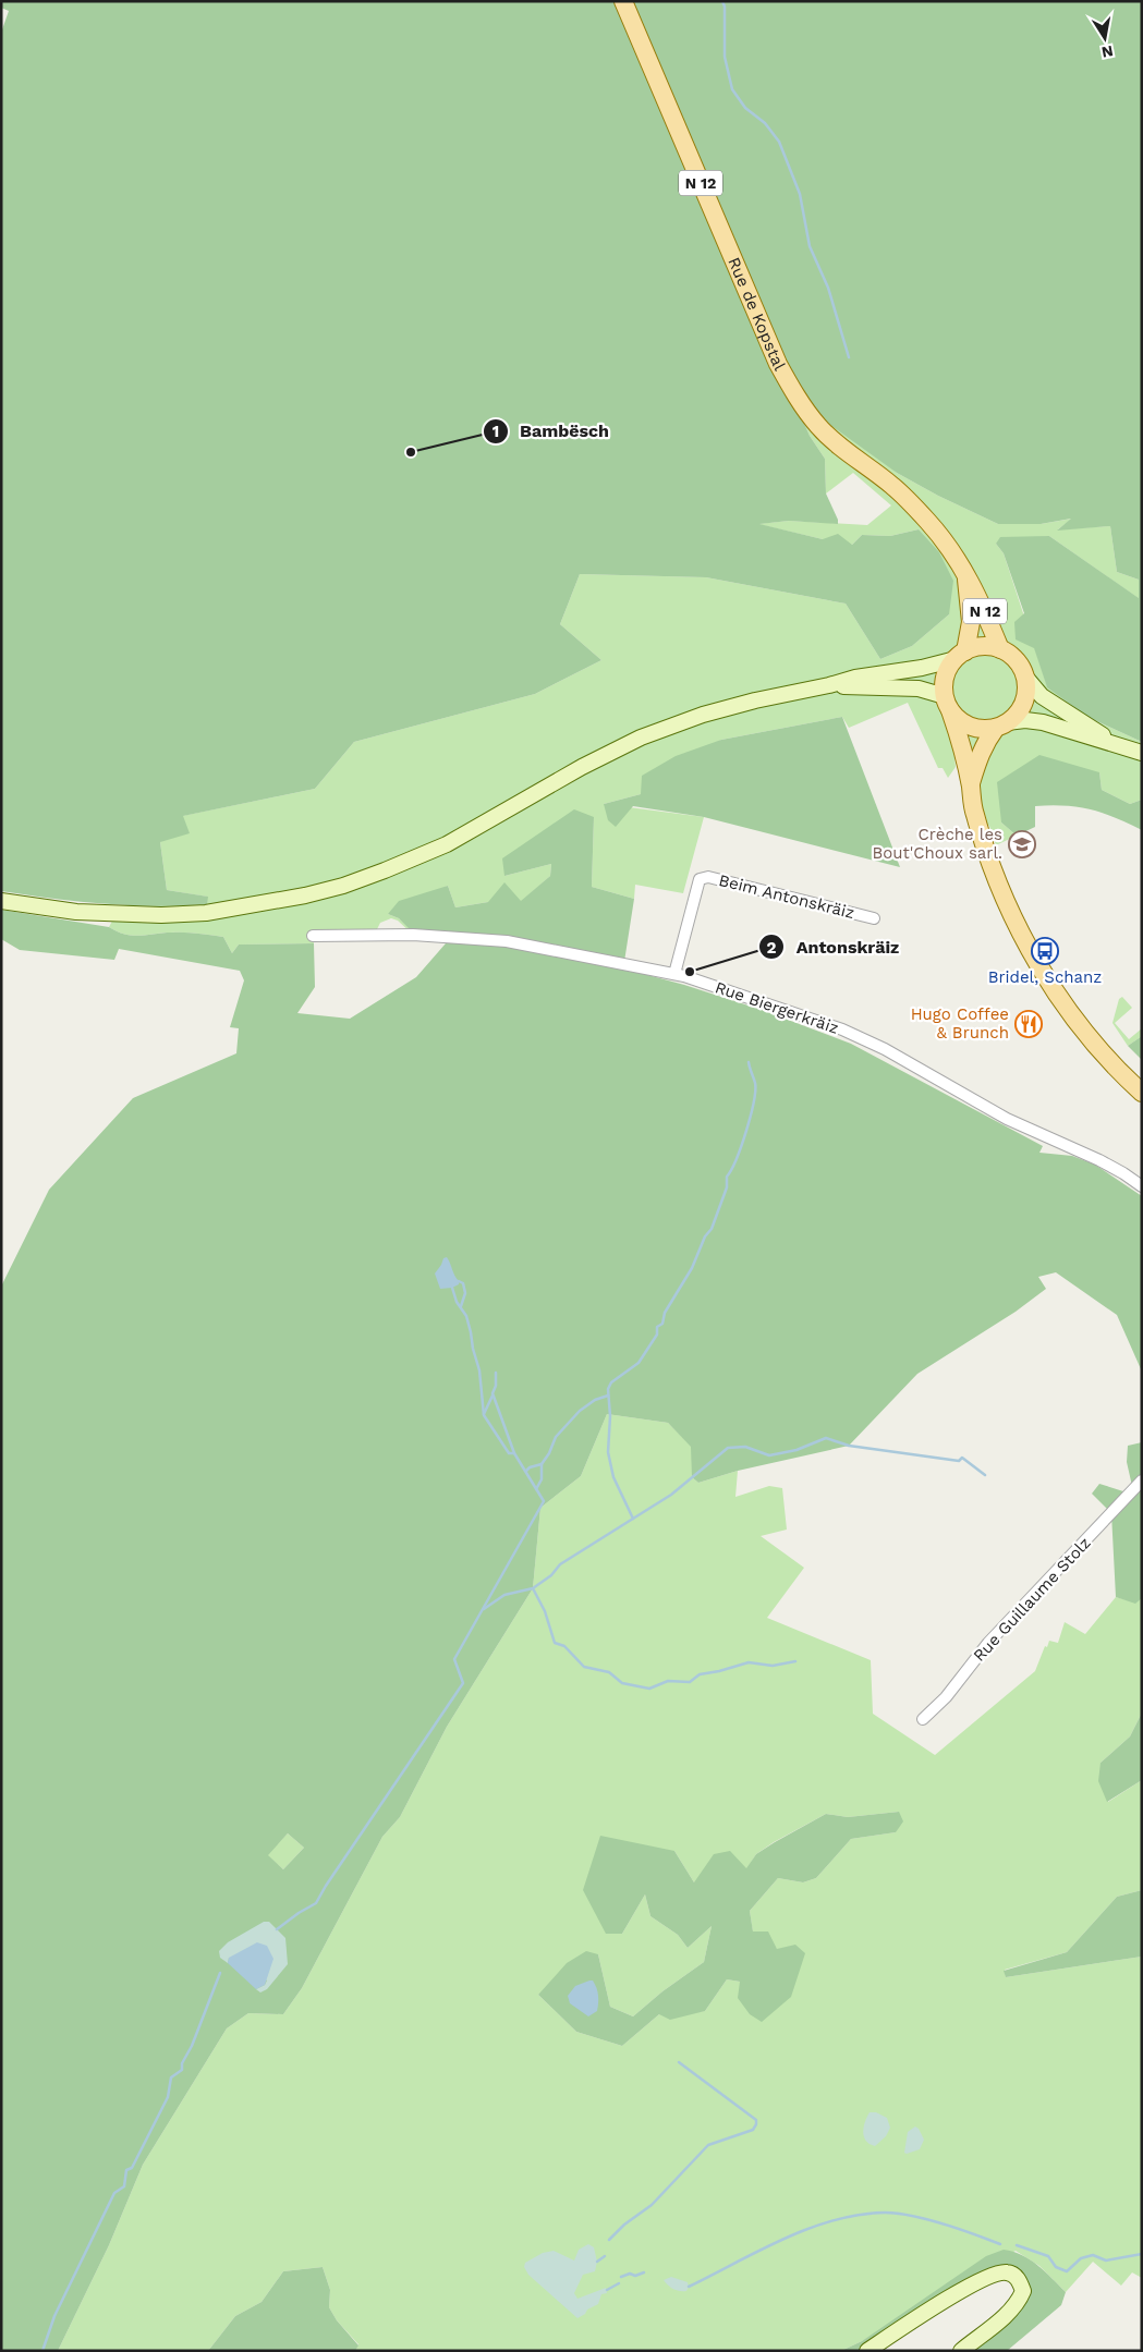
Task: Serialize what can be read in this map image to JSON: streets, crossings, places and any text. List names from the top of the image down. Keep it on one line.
{"streets":{"main road":["N 12","Rue de Kopstal"],"street":["Beim Antonskräiz","Rue Biergerkräiz","Rue Guillaume Stolz"]},"crossings":[["Beim Antonskräiz","Rue Biergerkräiz"]],"places":{"other":["Bambësch","Antonskräiz"],"school or university":["Crèche les Bout'Choux sarl."],"bus stop":["Bridel, Schanz"],"restaurant":["Hugo Coffee & Brunch"]},"north":"bottom"}
